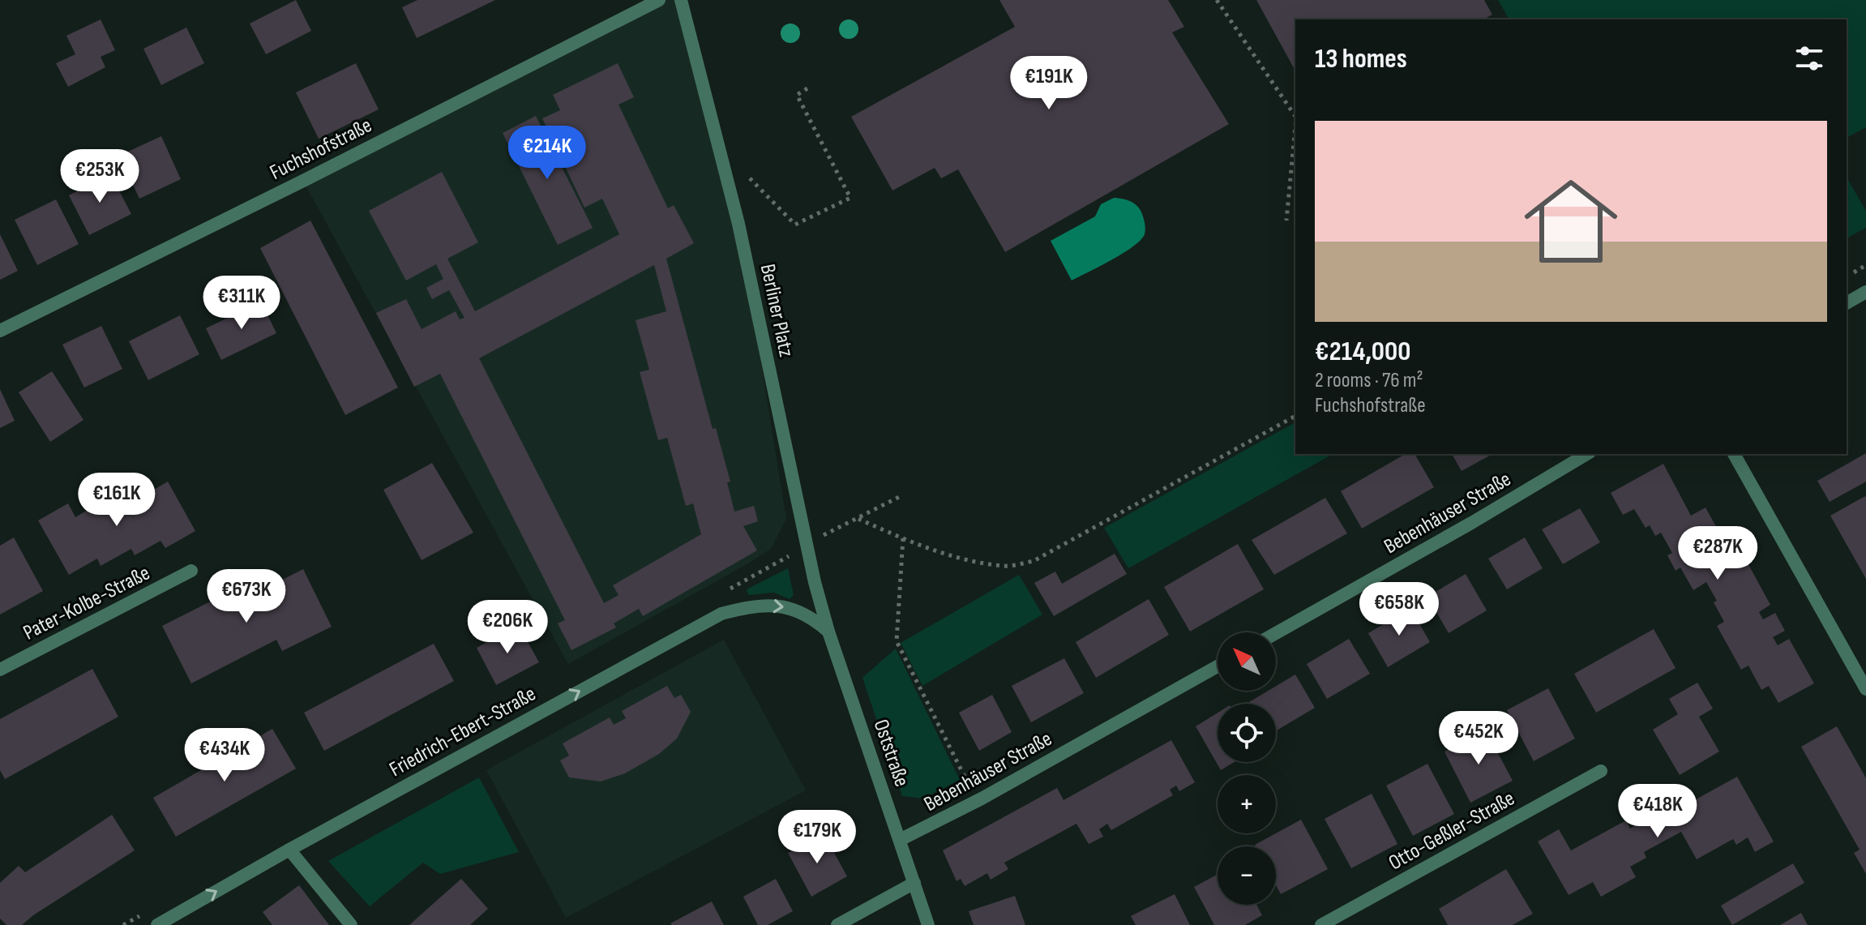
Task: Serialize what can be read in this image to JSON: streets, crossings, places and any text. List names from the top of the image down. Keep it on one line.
{"streets":{"street":["Fuchshofstraße","Berliner Platz","Bebenhäuser Straße","Pater-Kolbe-Straße","Friedrich-Ebert-Straße","Oststraße","Otto-Geßler-Straße"]},"crossings":[["Berliner Platz","Friedrich-Ebert-Straße"],["Berliner Platz","Oststraße"],["Bebenhäuser Straße","Oststraße"],["Friedrich-Ebert-Straße","Oststraße"]],"one_way":["Friedrich-Ebert-Straße"],"north":"top left","page":{"heading":"13 homes","price":["€191K","€214K","€253K","€311K","€161K","€287K","€673K","€658K","€206K","€452K","€434K","€418K","€179K"],"list":[{"name":"€214,000","note":"2 rooms · 76 m² · Fuchshofstraße"}],"map_buttons":["+","−"]}}
